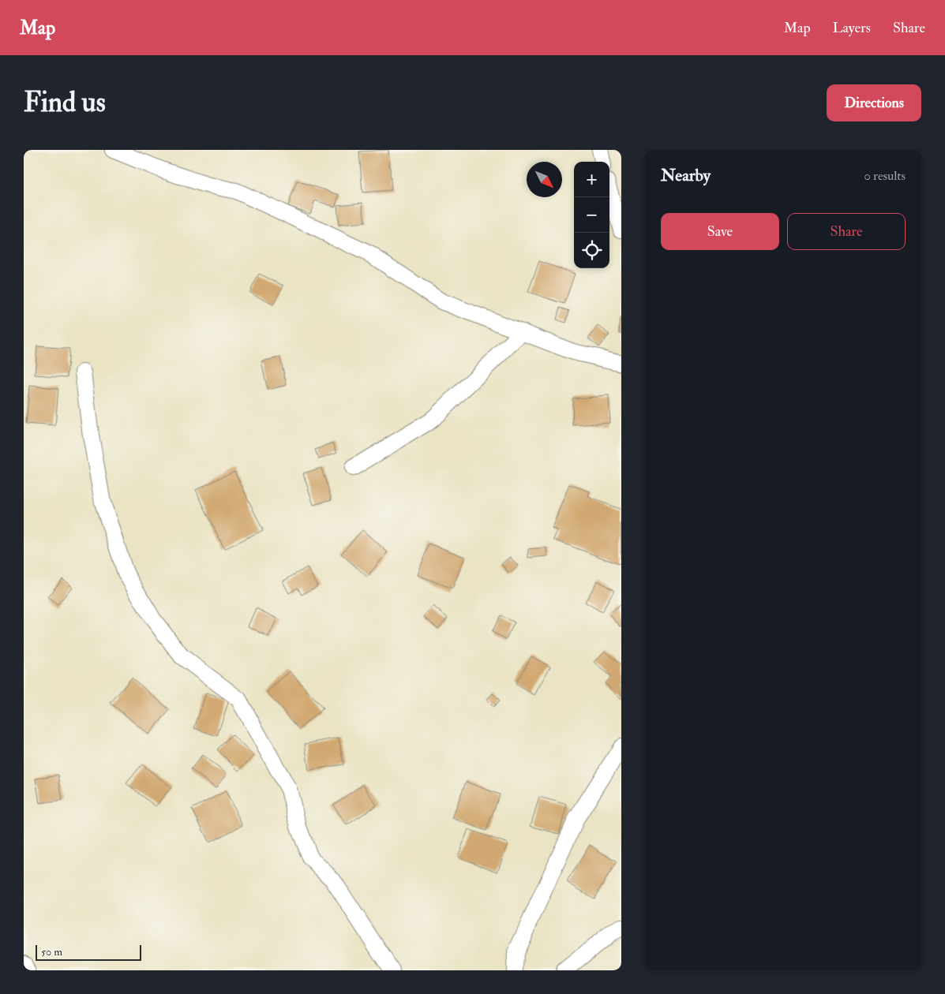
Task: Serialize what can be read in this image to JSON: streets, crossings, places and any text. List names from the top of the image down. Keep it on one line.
{"scale_bar":"50 m","north":"bottom right","page":{"header":"Map","nav":["Map","Layers","Share"],"buttons":["Directions",["Save","Share"]],"title":"Find us","heading":["Nearby","0 results"],"map_buttons":["+","−"],"scale":"50 m"}}
